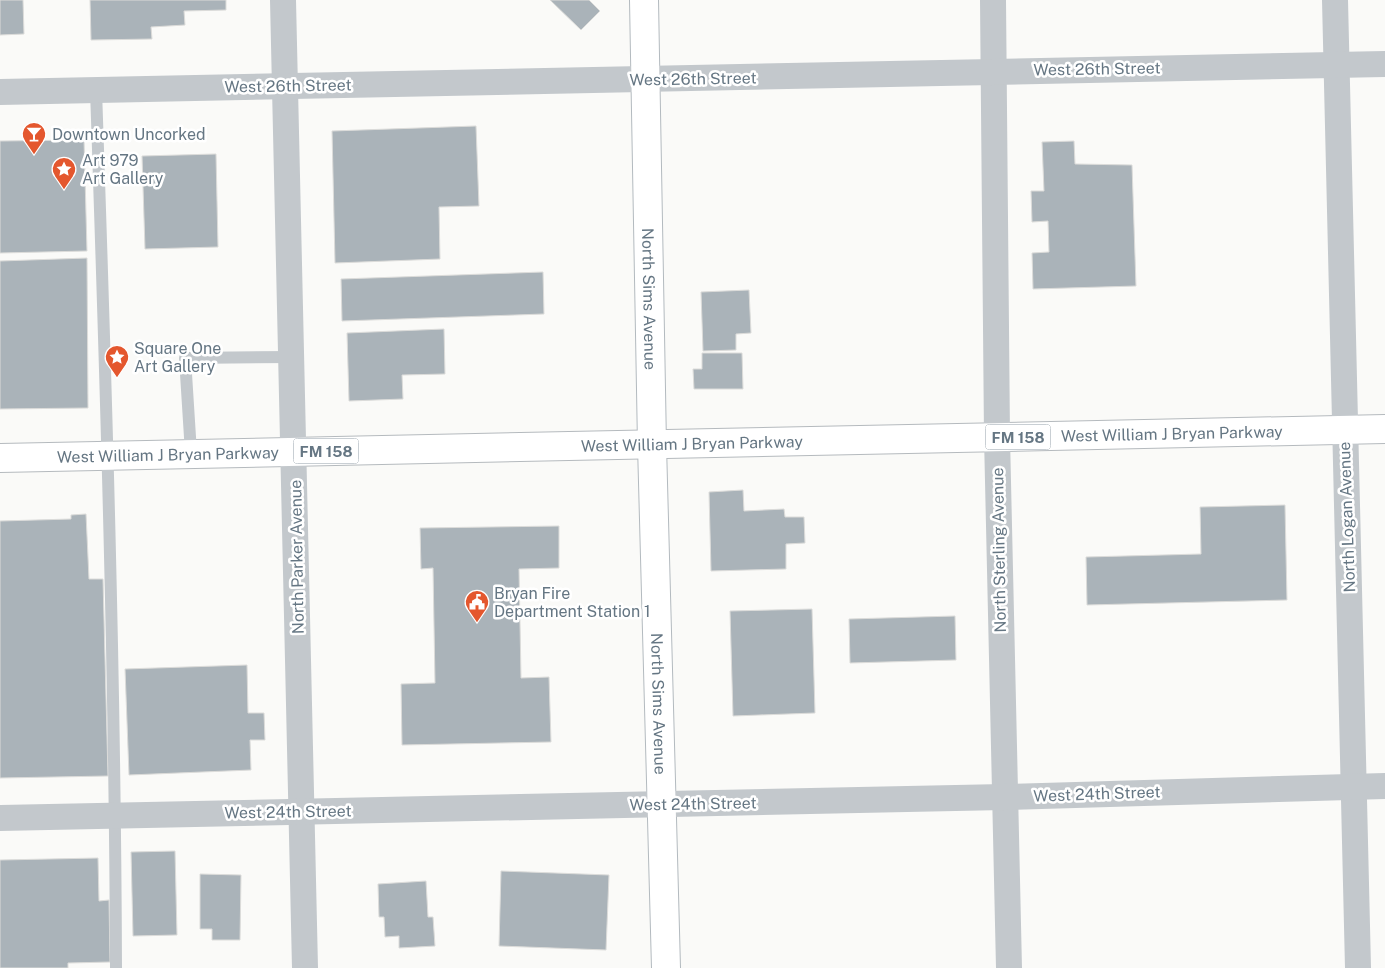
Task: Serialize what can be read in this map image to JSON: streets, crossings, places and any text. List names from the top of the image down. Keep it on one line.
{"streets":{"main road":["North Sims Avenue","West William J Bryan Parkway","FM 158"],"street":["West 26th Street","North Logan Avenue","North Sterling Avenue","North Parker Avenue","West 24th Street"]},"crossings":[["West 26th Street","North Sims Avenue"],["West 26th Street","North Logan Avenue"],["West 26th Street","North Sterling Avenue"],["West 26th Street","North Parker Avenue"],["North Sims Avenue","West William J Bryan Parkway"],["North Sims Avenue","West 24th Street"],["West William J Bryan Parkway","North Logan Avenue"],["West William J Bryan Parkway","North Sterling Avenue"],["West William J Bryan Parkway","North Parker Avenue"],["North Logan Avenue","West 24th Street"],["North Sterling Avenue","West 24th Street"],["North Parker Avenue","West 24th Street"]],"places":{"bar":["Downtown Uncorked"],"place":["Art 979 Art Gallery","Square One Art Gallery"],"public building":["Bryan Fire Department Station 1"]}}
